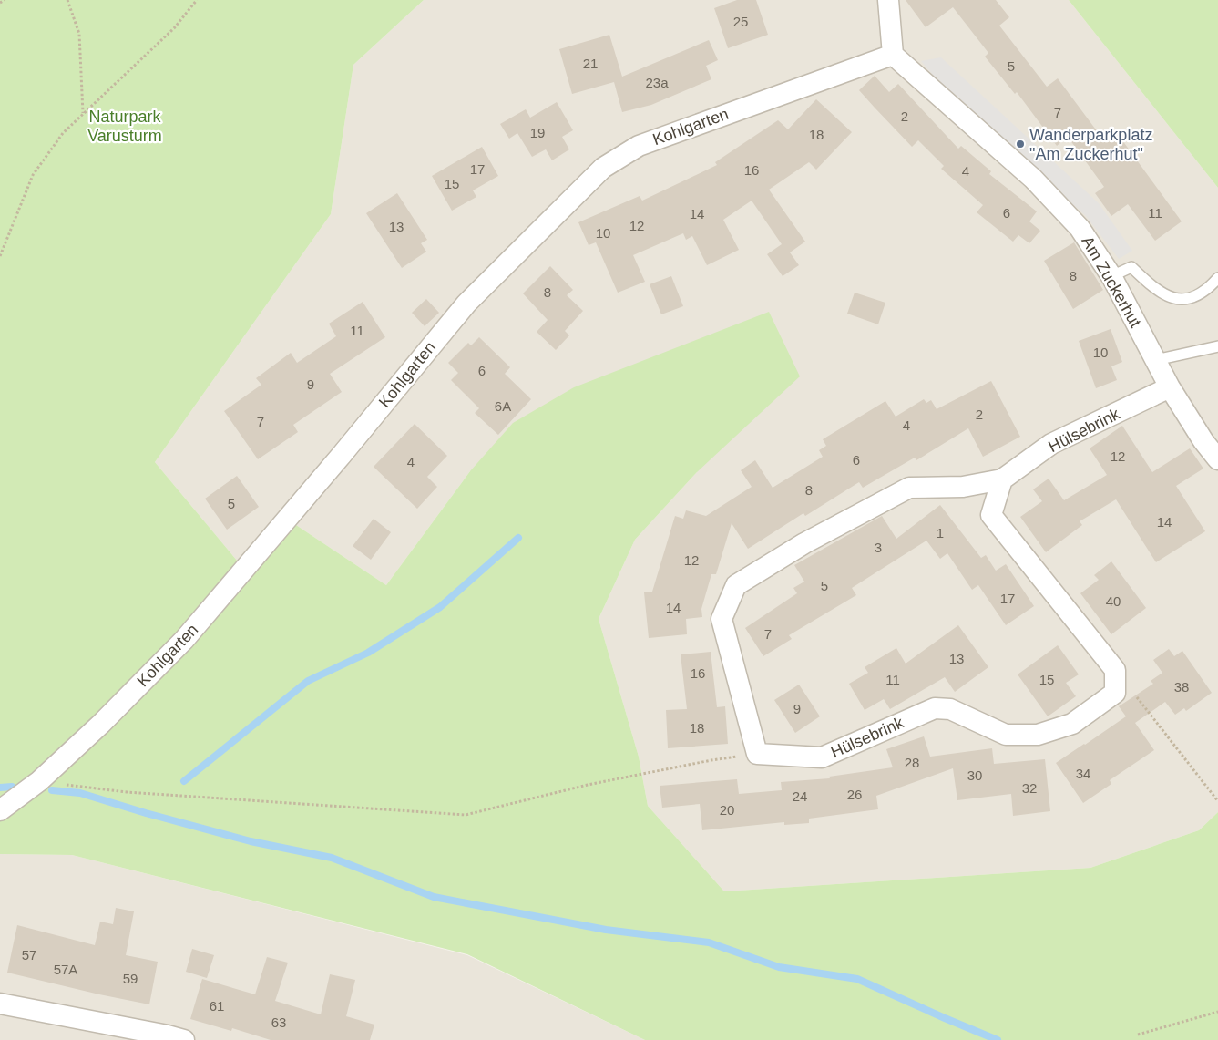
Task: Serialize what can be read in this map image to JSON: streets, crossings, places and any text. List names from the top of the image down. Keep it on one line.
{"streets":{"street":["Kohlgarten","Am Zuckerhut","Hülsebrink"]},"crossings":[["Kohlgarten","Am Zuckerhut"],["Am Zuckerhut","Hülsebrink"]],"parks":["Naturpark Varusturm"],"places":["Wanderparkplatz \"Am Zuckerhut\""],"house_numbers":["25","21","5","23a","7","2","19","18","17","16","4","15","6","11","14","12","13","10","8","8","11","10","6","9","6A","2","7","4","12","6","4","8","5","14","1","3","12","5","17","40","14","7","13","16","11","15","38","9","18","28","34","30","32","26","24","20","57","57A","59","61","63"]}
